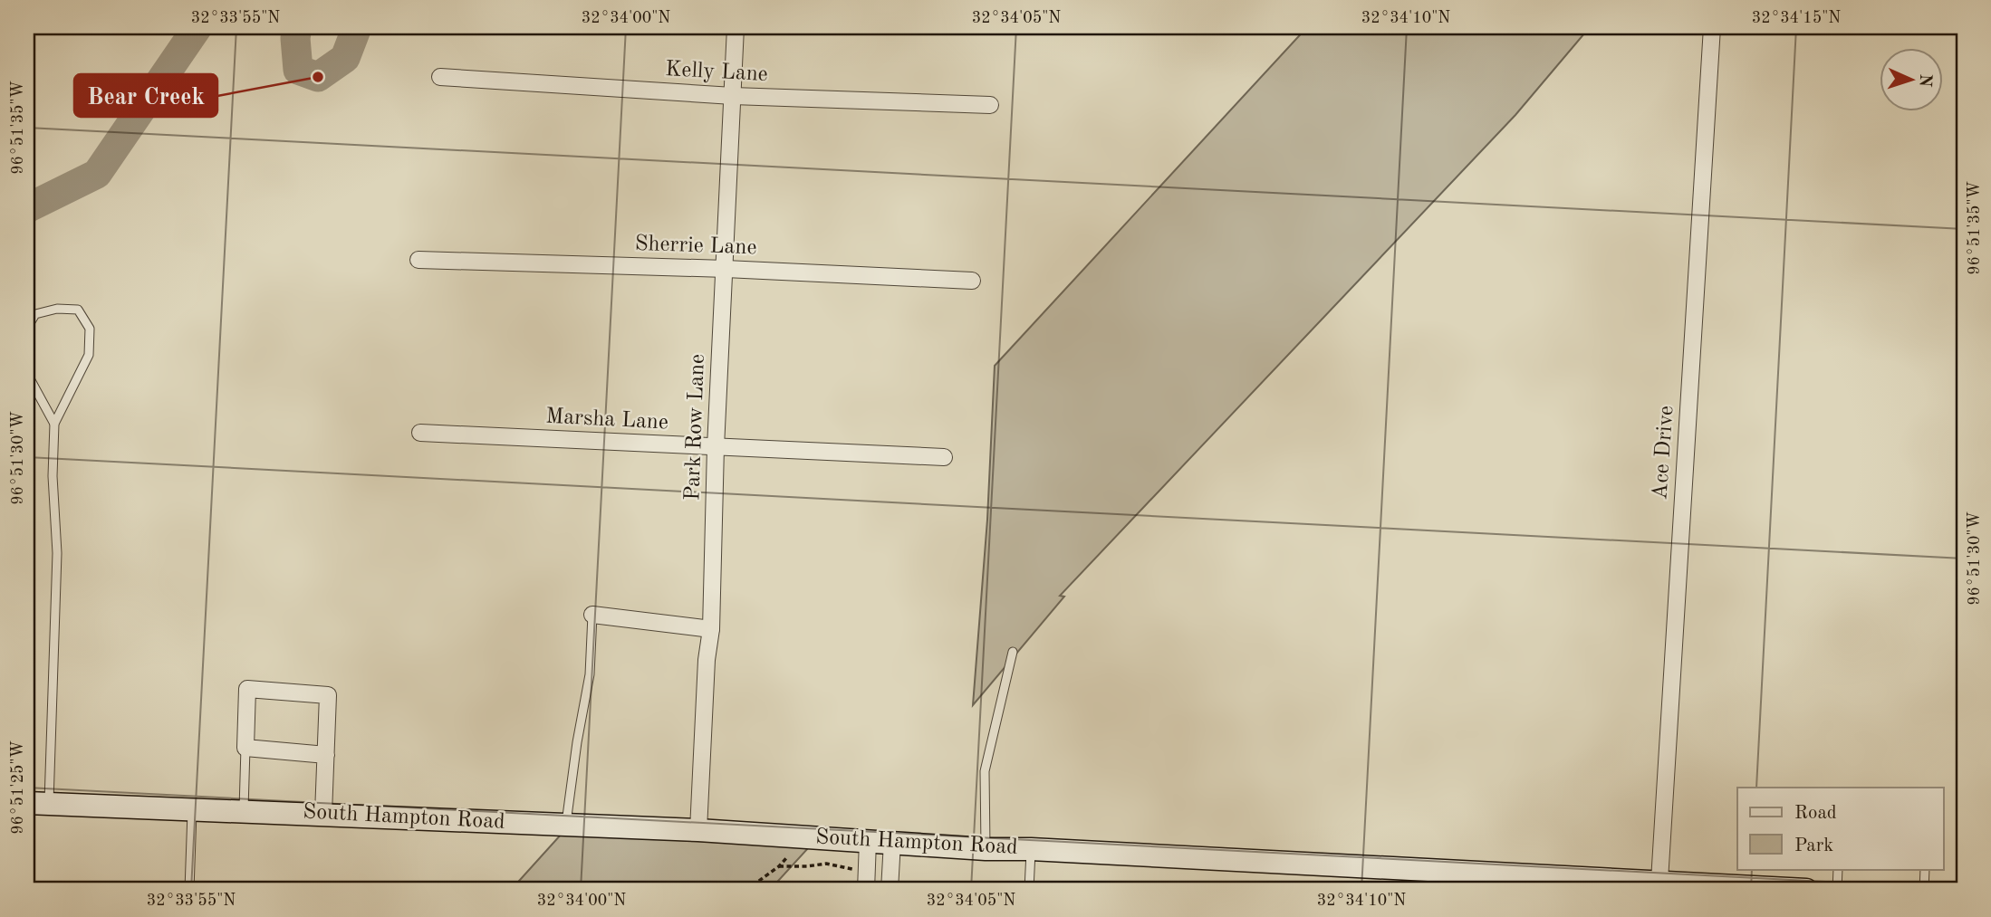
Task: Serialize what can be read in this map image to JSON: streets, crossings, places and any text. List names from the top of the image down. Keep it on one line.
{"streets":{"main road":["South Hampton Road"],"street":["Kelly Lane","Sherrie Lane","Marsha Lane","Park Row Lane","Ace Drive"]},"crossings":[["Kelly Lane","Park Row Lane"],["Sherrie Lane","Park Row Lane"],["Marsha Lane","Park Row Lane"],["Park Row Lane","South Hampton Road"],["Ace Drive","South Hampton Road"]],"places":["Bear Creek"],"legend":["Road","Park"],"north":"right","coordinates":["32°33'55\"N","32°34'00\"N","32°34'05\"N","32°34'10\"N","32°34'15\"N","96°51'35\"W","96°51'30\"W","96°51'25\"W"]}
